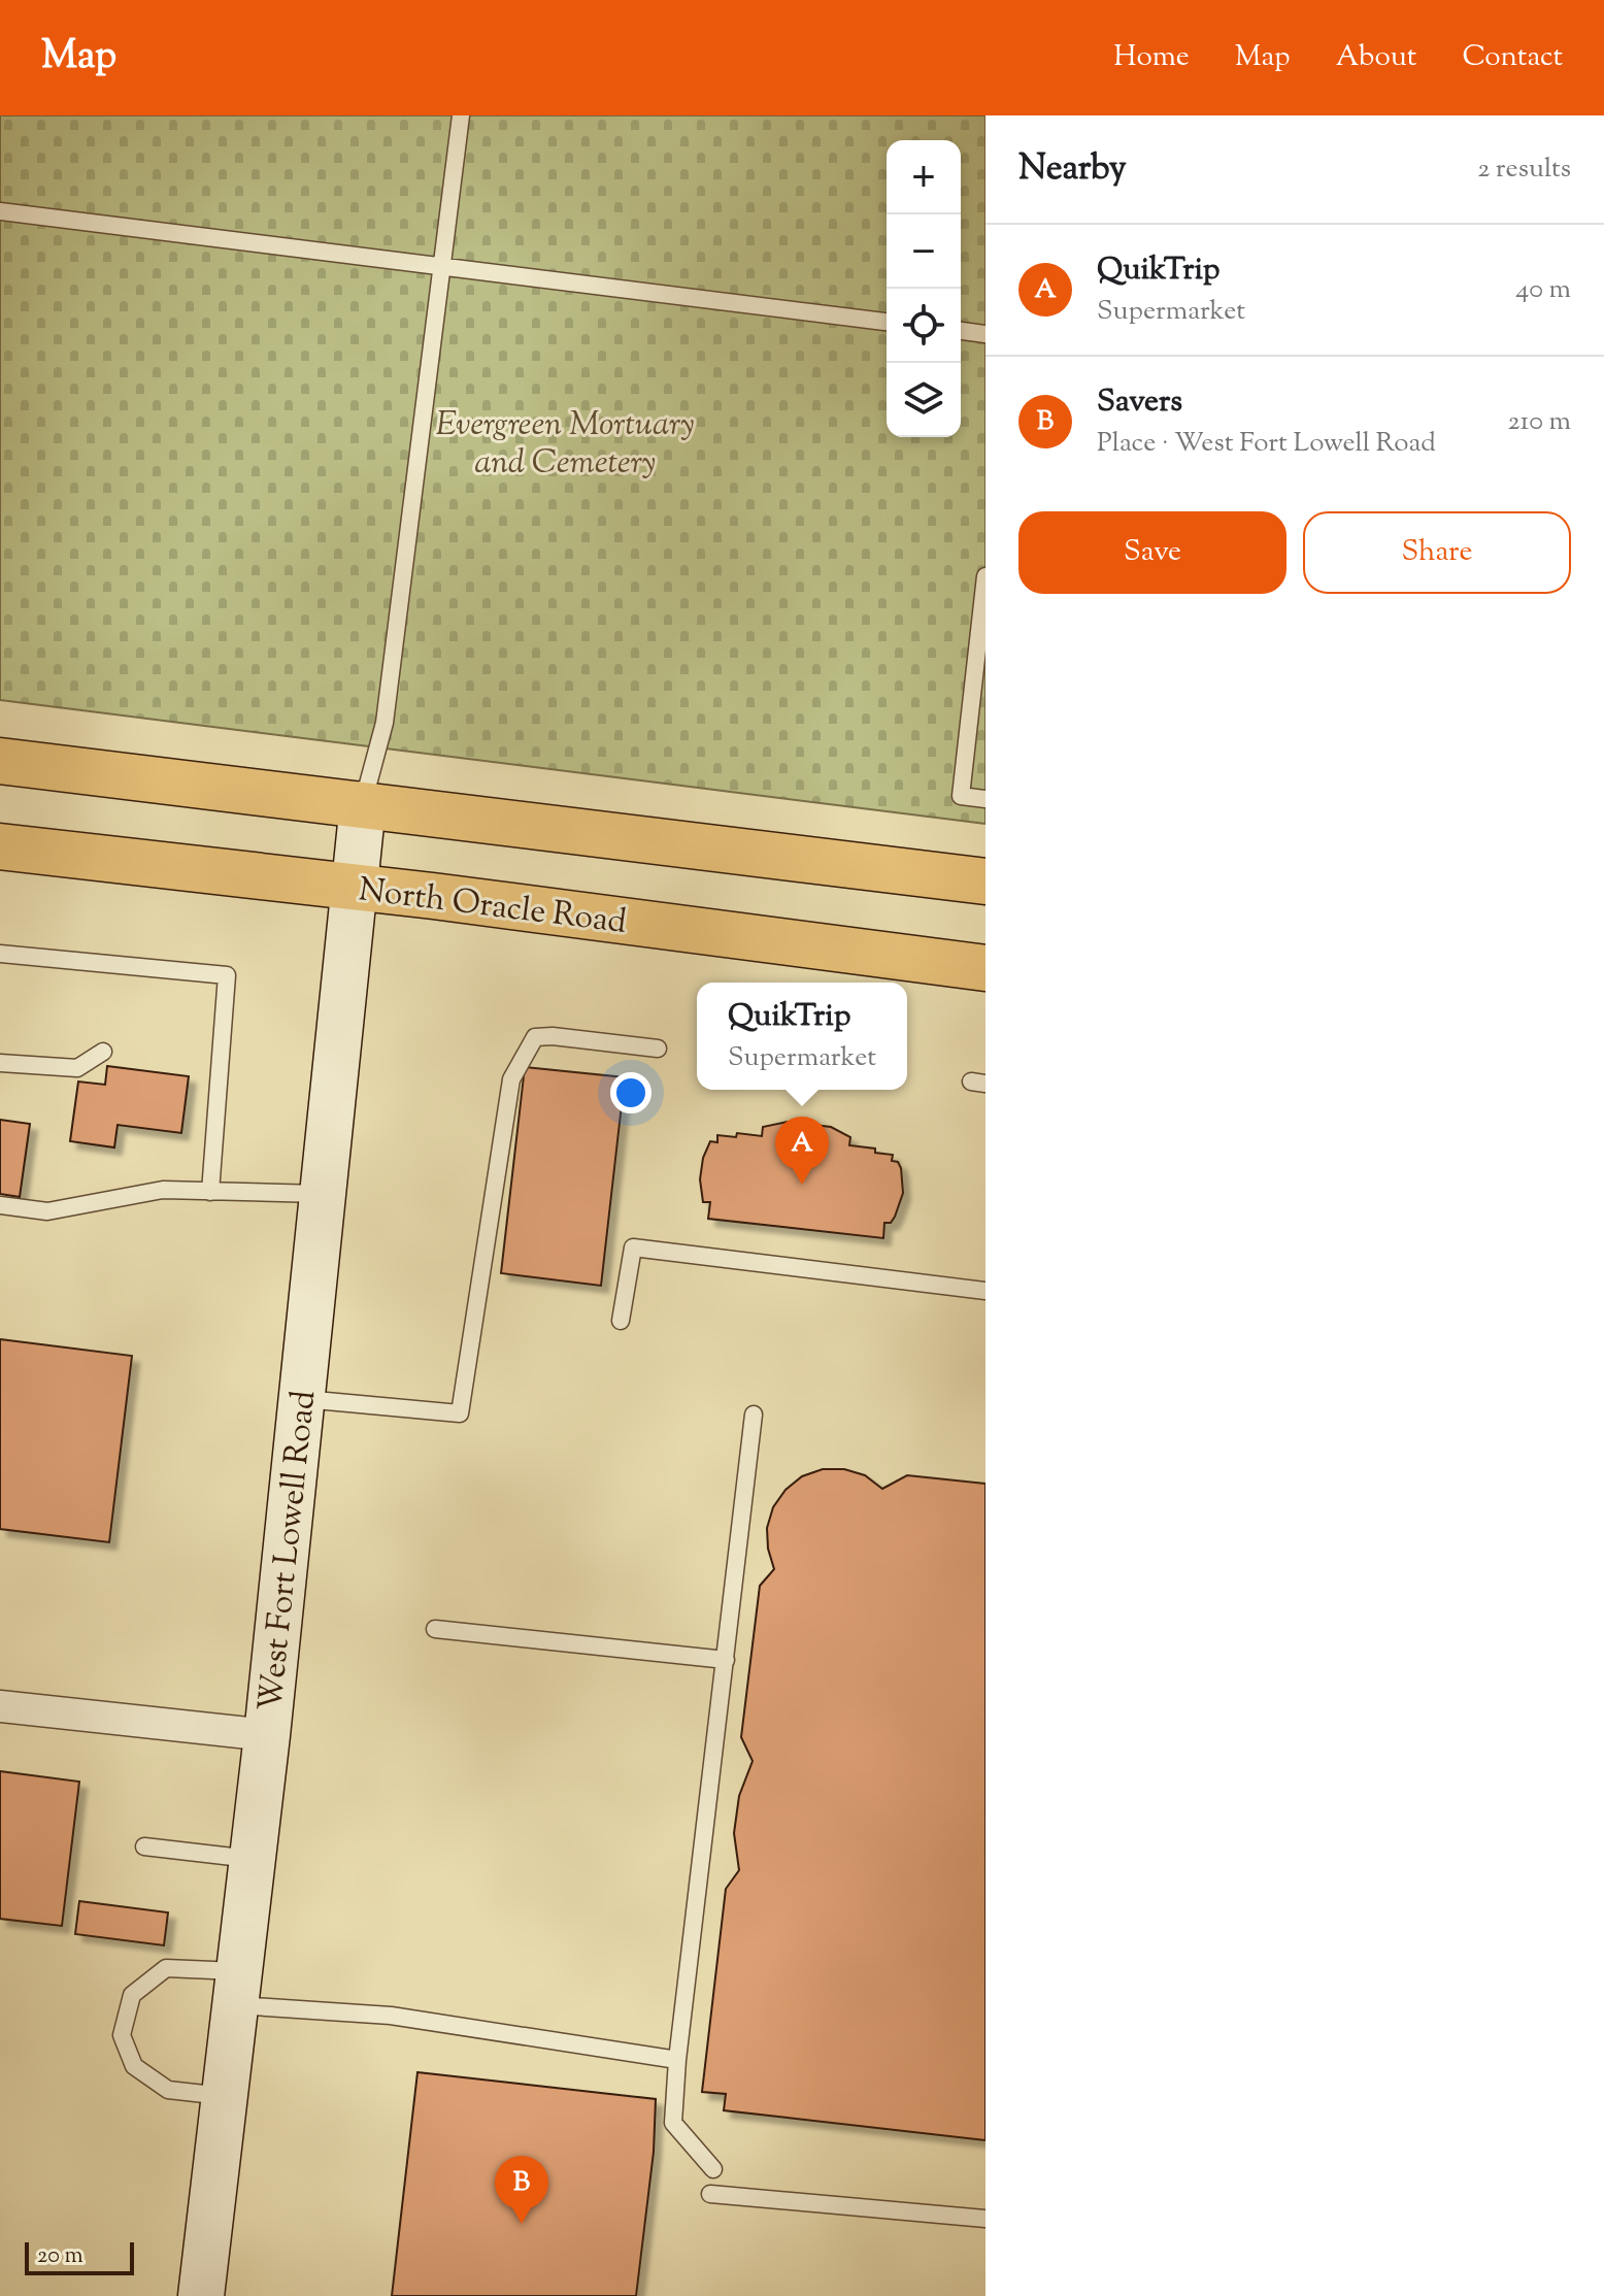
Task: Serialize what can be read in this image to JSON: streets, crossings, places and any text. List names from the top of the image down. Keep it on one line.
{"streets":{"highway":["North Oracle Road"],"main road":["West Fort Lowell Road"]},"crossings":[["North Oracle Road","West Fort Lowell Road"]],"parks":["Evergreen Mortuary and Cemetery"],"scale_bar":"20 m","page":{"header":"Map","nav":["Home","Map","About","Contact"],"heading":["Nearby","2 results"],"map_buttons":["+","−"],"list":[{"mark":"A","name":"QuikTrip","note":"Supermarket","value":"40 m"},{"mark":"B","name":"Savers","note":"Place · West Fort Lowell Road","value":"210 m"}],"buttons":["Save","Share"],"popup":["QuikTrip","Supermarket"],"pins":["A","B"],"scale":"20 m"}}
